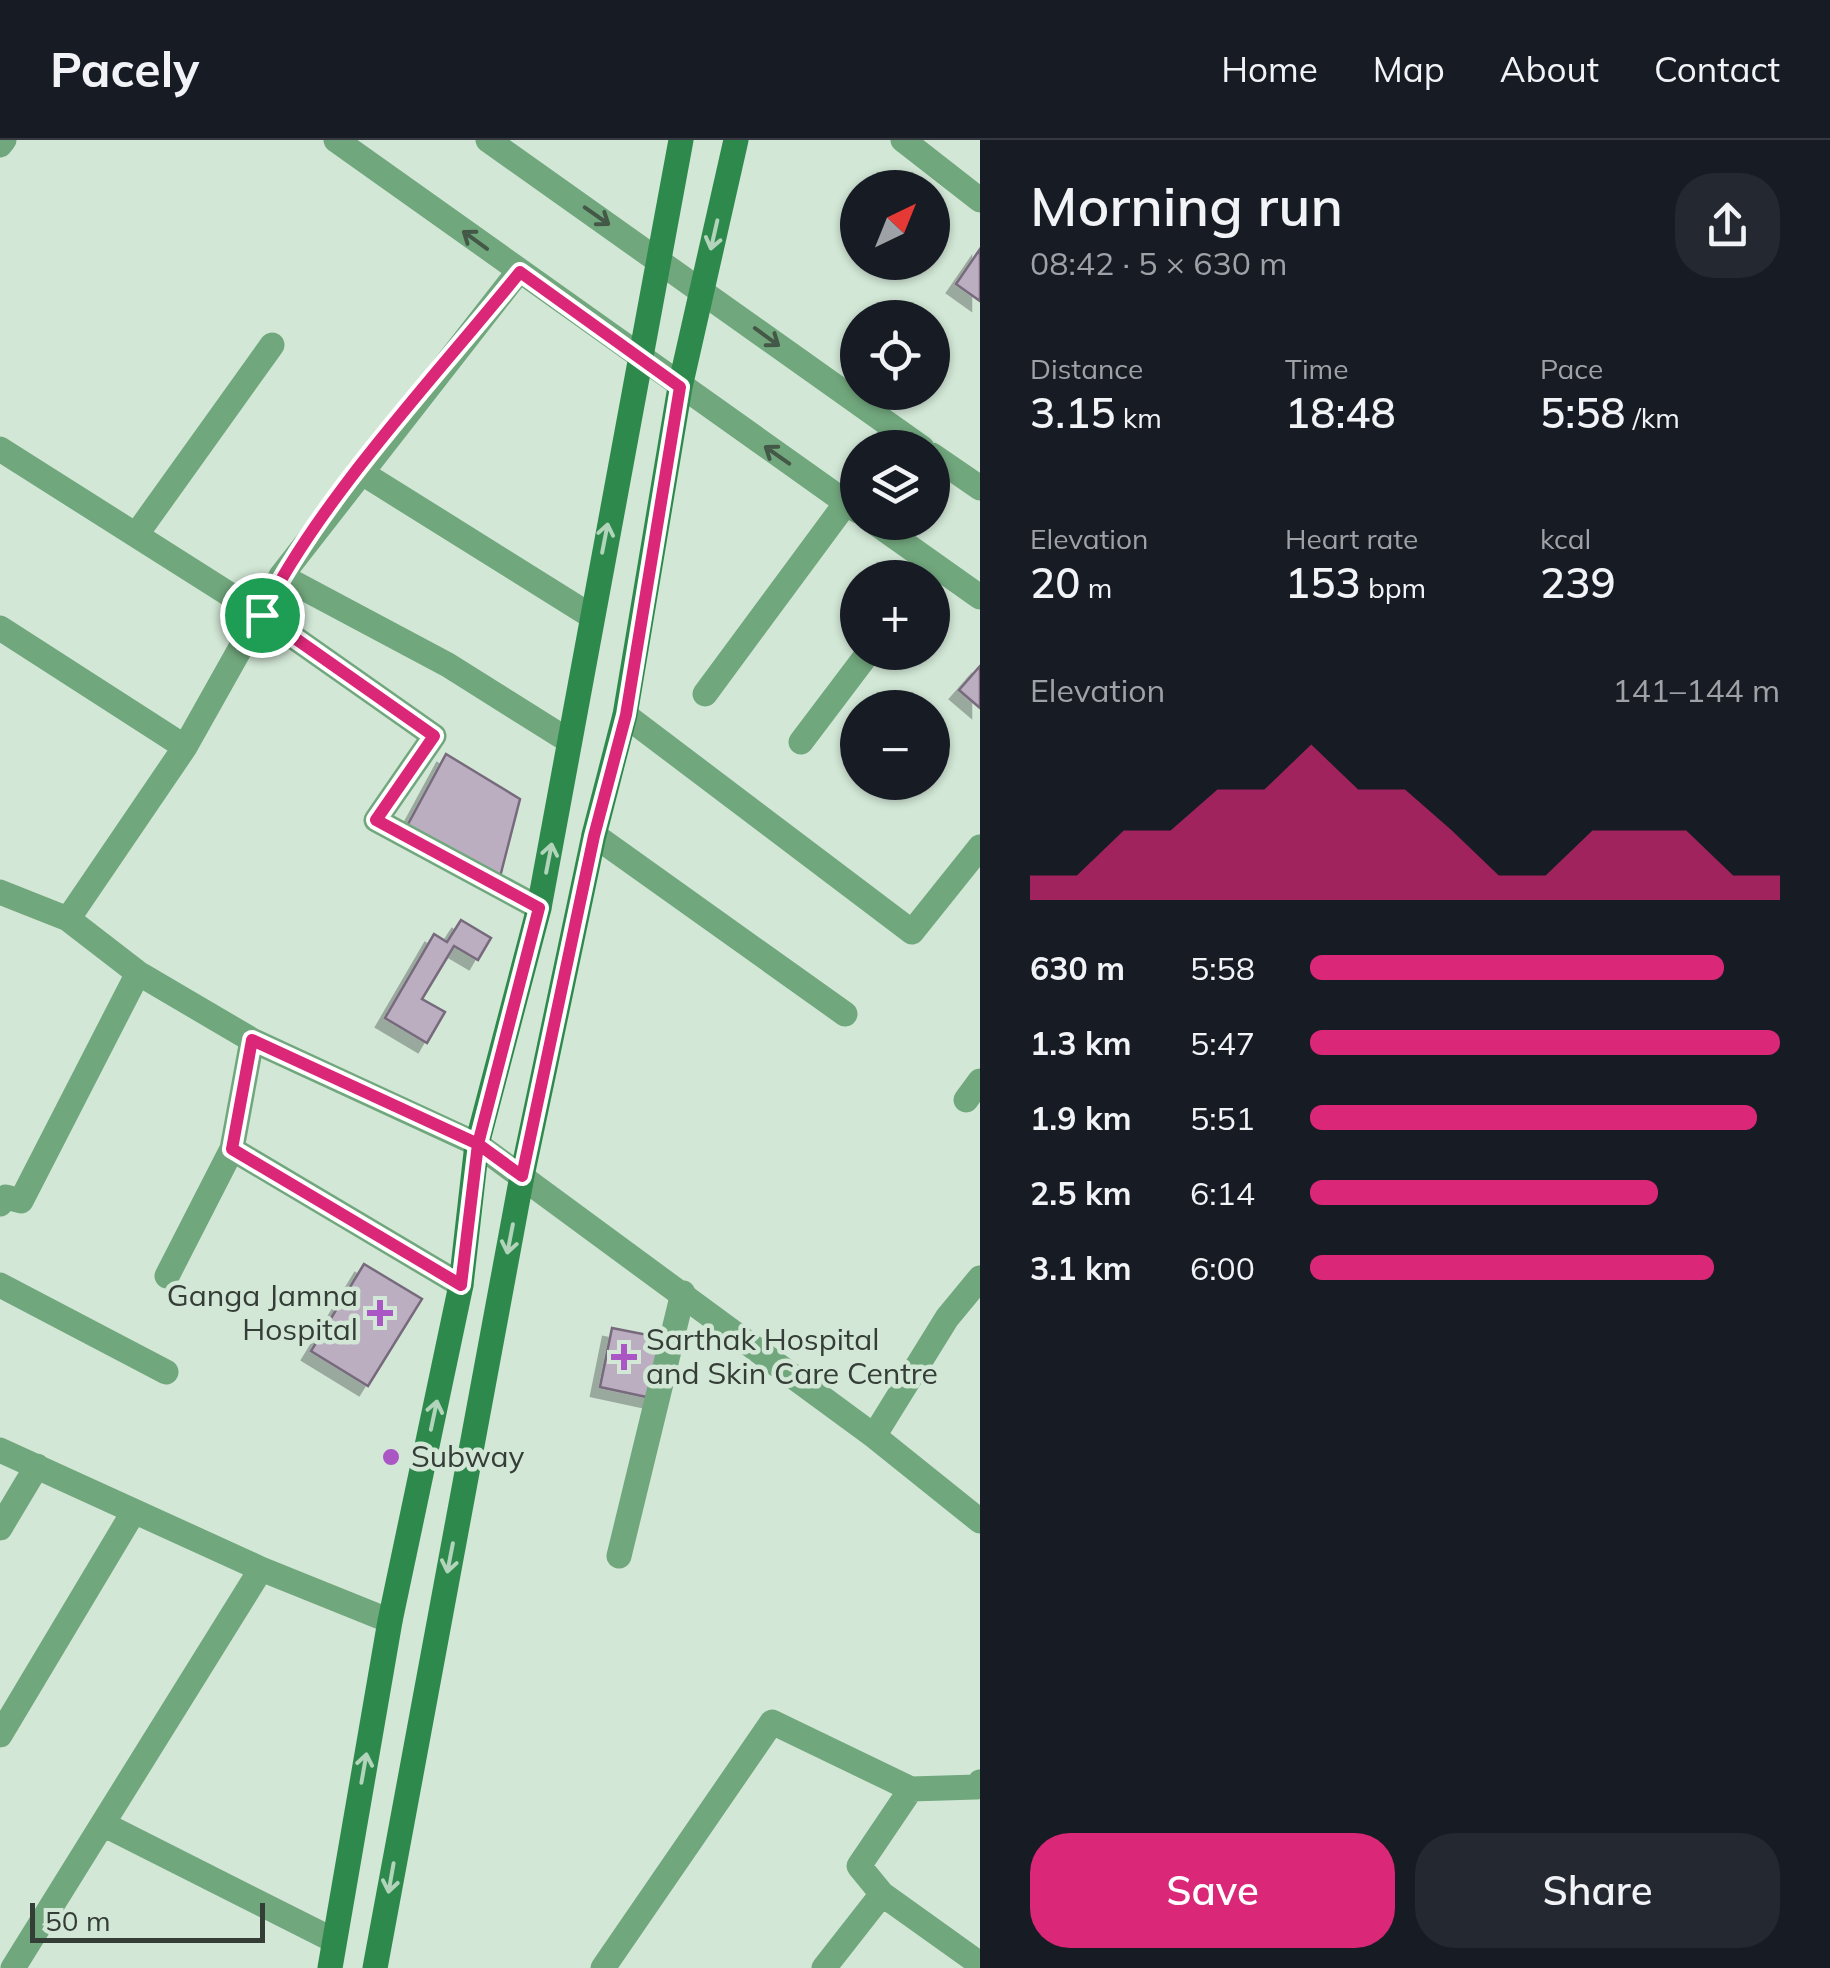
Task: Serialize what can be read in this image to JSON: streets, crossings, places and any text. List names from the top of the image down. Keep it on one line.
{"places":{"health":["Ganga Jamna Hospital","Sarthak Hospital and Skin Care Centre"],"other":["Subway"]},"scale_bar":"50 m","north":"top right","page":{"header":"Pacely","nav":["Home","Map","About","Contact"],"heading":["Morning run","08:42 · 5 × 630 m"],"map_buttons":["+","−"],"stats":[["Distance","3.15 km"],["Time","18:48"],["Pace","5:58 /km"],["Elevation","20 m"],["Heart rate","153 bpm"],["kcal","239"]],"chart":["Elevation","141–144 m"],"list":[{"name":"630 m","note":"5:58"},{"name":"1.3 km","note":"5:47"},{"name":"1.9 km","note":"5:51"},{"name":"2.5 km","note":"6:14"},{"name":"3.1 km","note":"6:00"}],"buttons":["Save","Share"],"scale":"50 m"}}
